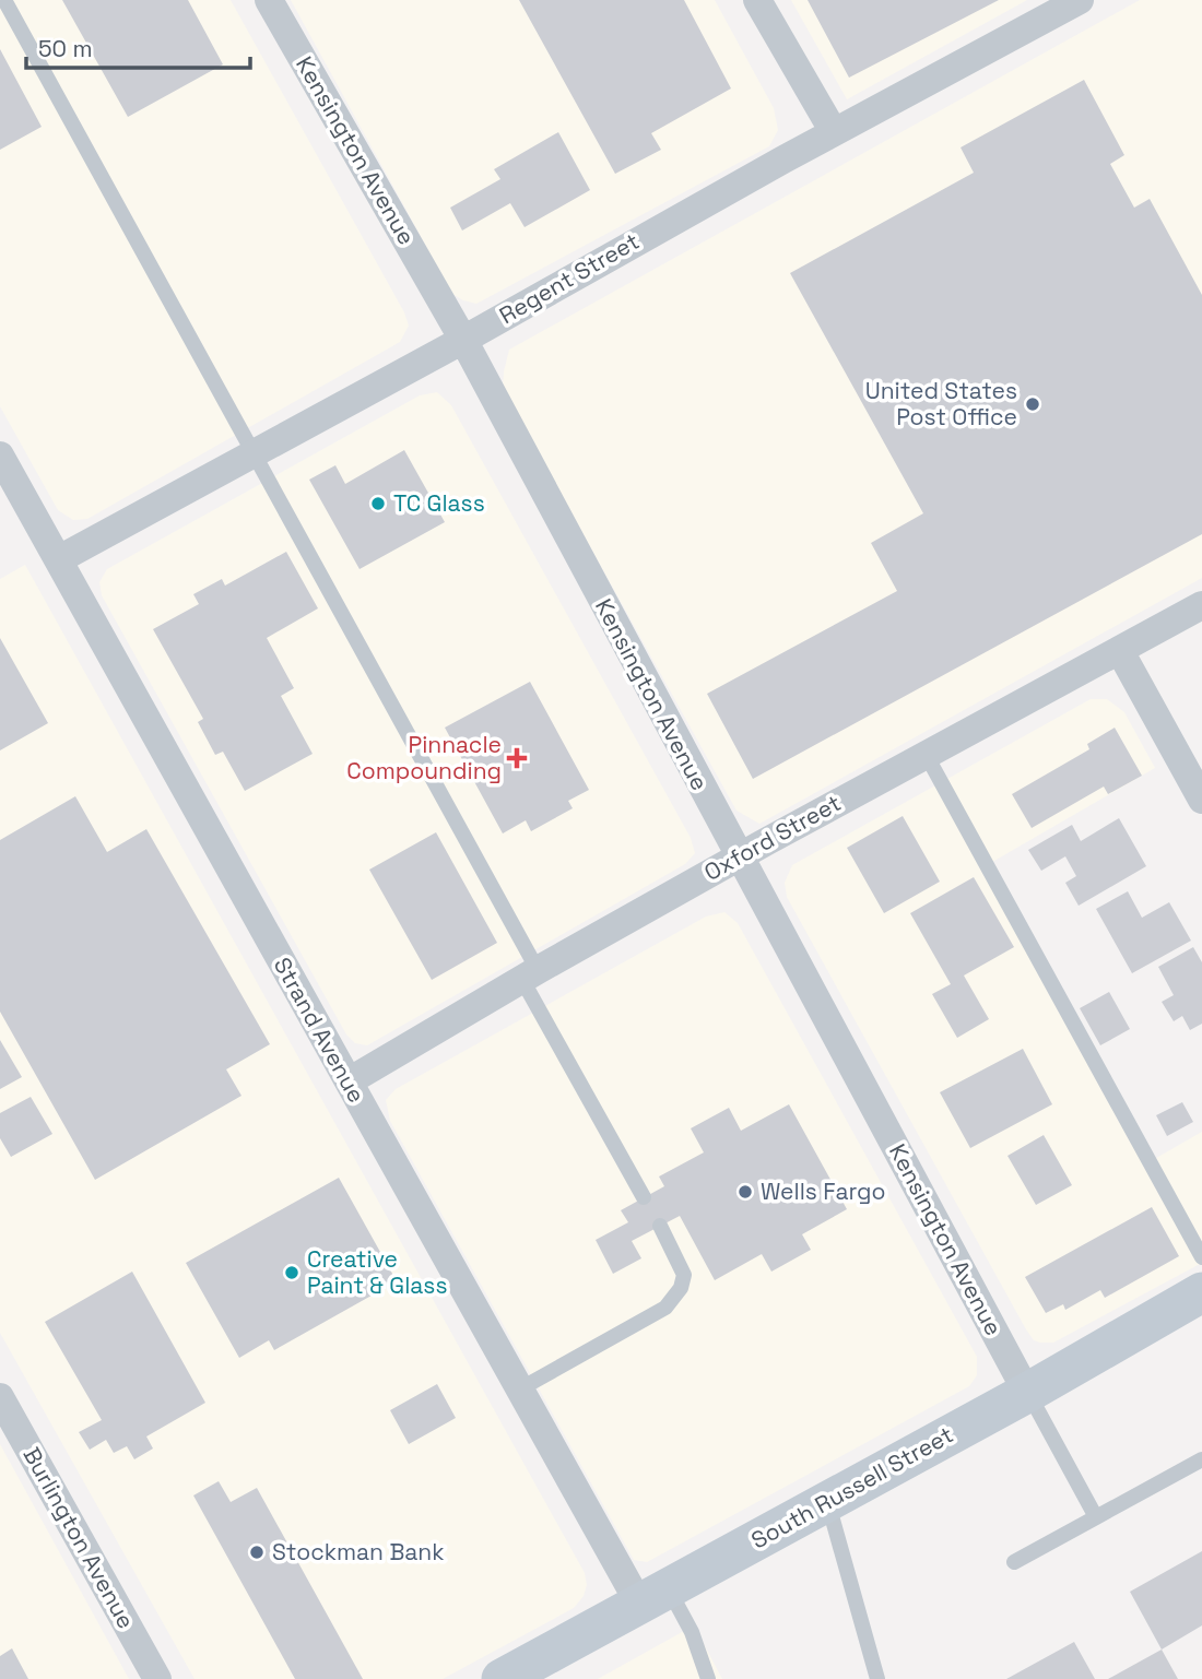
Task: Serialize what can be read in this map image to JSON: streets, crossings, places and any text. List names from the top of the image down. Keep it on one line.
{"streets":{"main road":["South Russell Street"],"street":["Kensington Avenue","Regent Street","Oxford Street","Strand Avenue","Burlington Avenue"]},"crossings":[["Kensington Avenue","Regent Street"],["Kensington Avenue","Oxford Street"],["Kensington Avenue","South Russell Street"],["Regent Street","Strand Avenue"],["Oxford Street","Strand Avenue"],["Strand Avenue","South Russell Street"]],"places":{"other":["United States Post Office","TC Glass","Wells Fargo","Creative Paint & Glass","Stockman Bank"],"health":["Pinnacle Compounding"]},"scale_bar":"50 m"}
